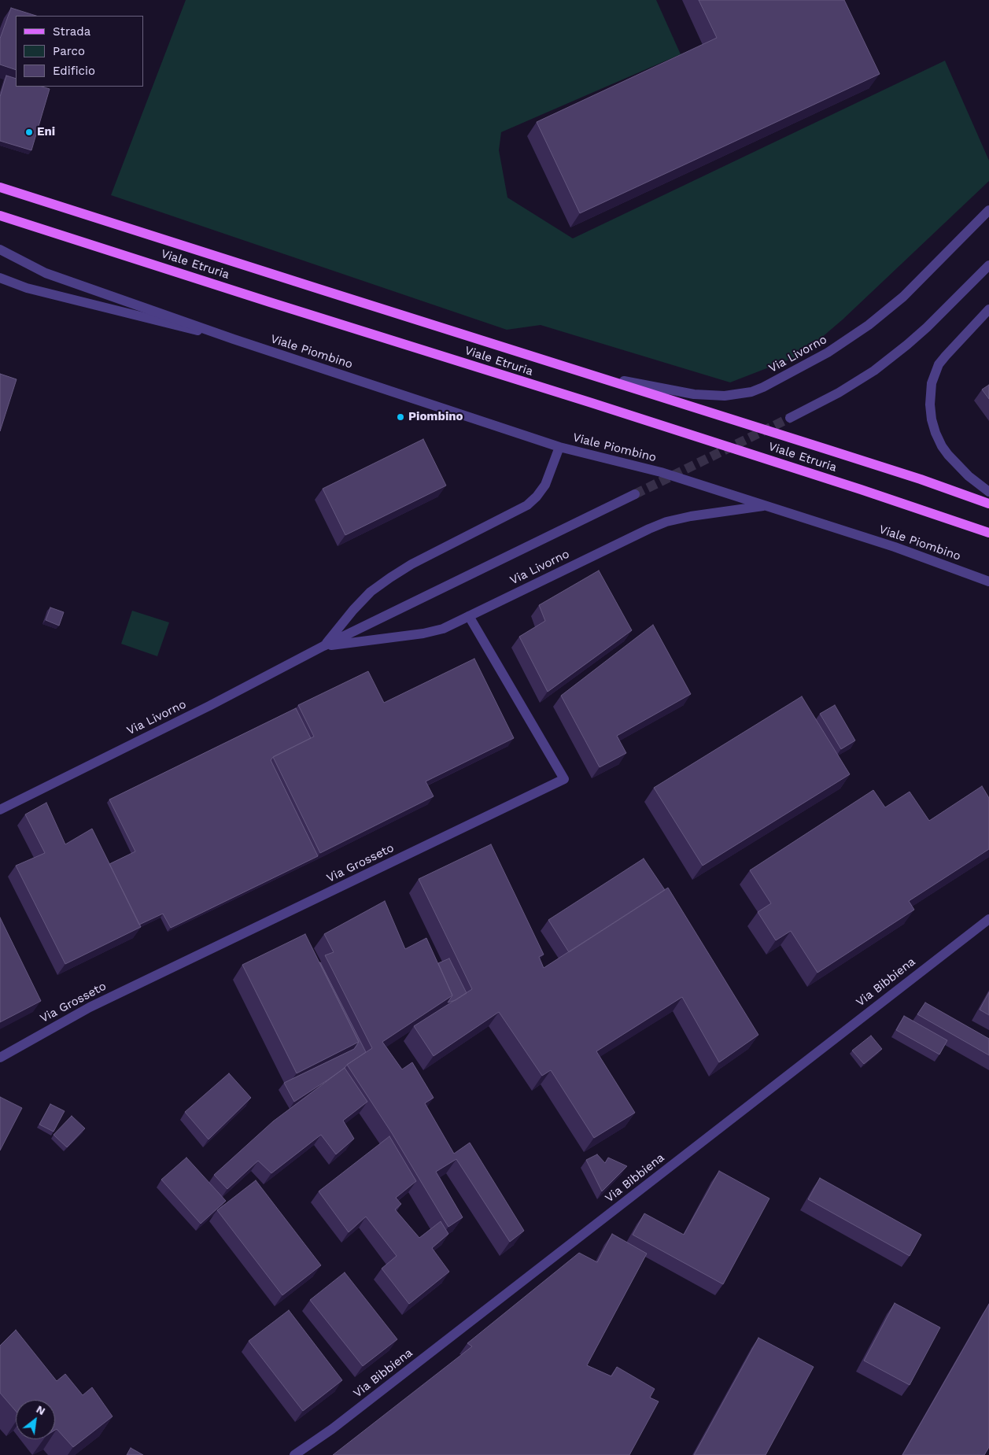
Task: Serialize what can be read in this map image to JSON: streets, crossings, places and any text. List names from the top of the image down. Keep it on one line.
{"streets":{"main road":["Viale Etruria"],"street":["Viale Piombino","Via Livorno","Via Grosseto","Via Bibbiena"]},"crossings":[["Viale Etruria","Via Livorno"],["Viale Piombino","Via Livorno"],["Via Livorno","Via Grosseto"]],"places":["Eni","Piombino"],"legend":["Strada","Parco","Edificio"],"north":"top right"}
